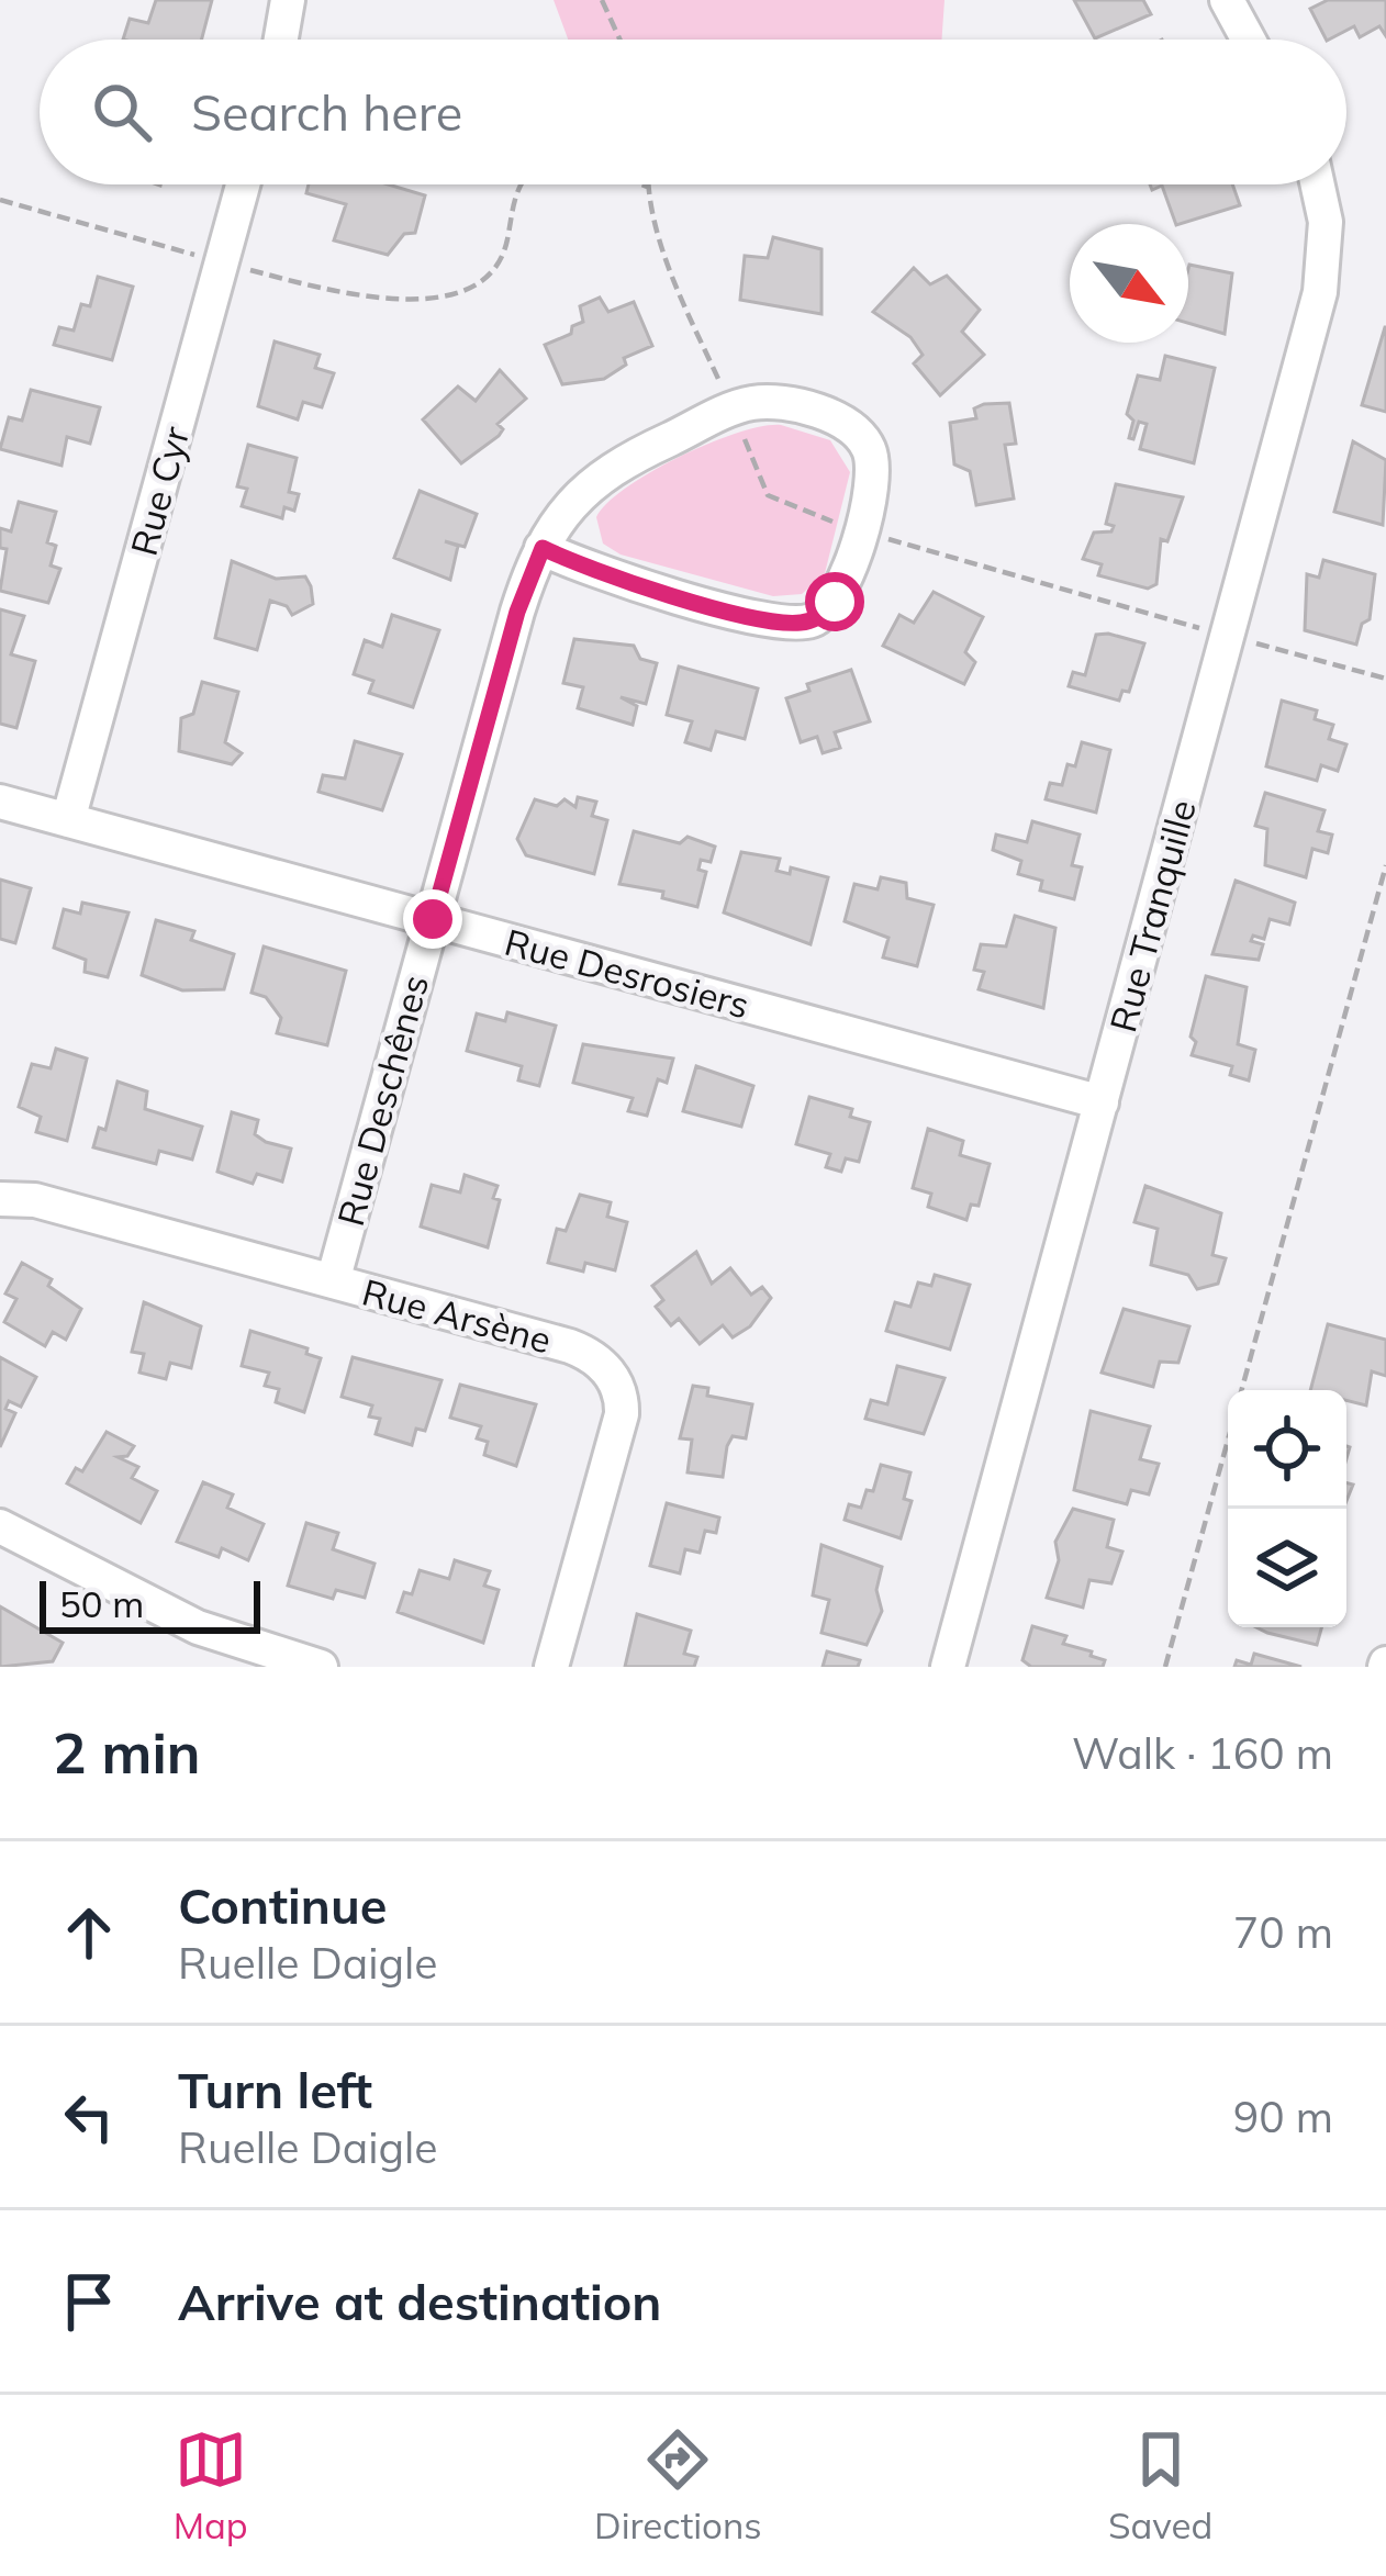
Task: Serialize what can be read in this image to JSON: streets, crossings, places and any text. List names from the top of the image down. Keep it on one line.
{"streets":{"street":["Rue Cyr","Rue Tranquille","Rue Desrosiers","Rue Deschênes","Rue Arsène"]},"crossings":[["Rue Cyr","Rue Desrosiers"],["Rue Tranquille","Rue Desrosiers"],["Rue Desrosiers","Rue Deschênes"],["Rue Deschênes","Rue Arsène"]],"scale_bar":"50 m","north":"bottom right","page":{"search":"Search here","scale":"50 m","heading":["2 min","Walk · 160 m"],"list":[["Continue","Ruelle Daigle","70 m"],["Turn left","Ruelle Daigle","90 m"],"Arrive at destination"],"nav":["Map","Directions","Saved"]}}
